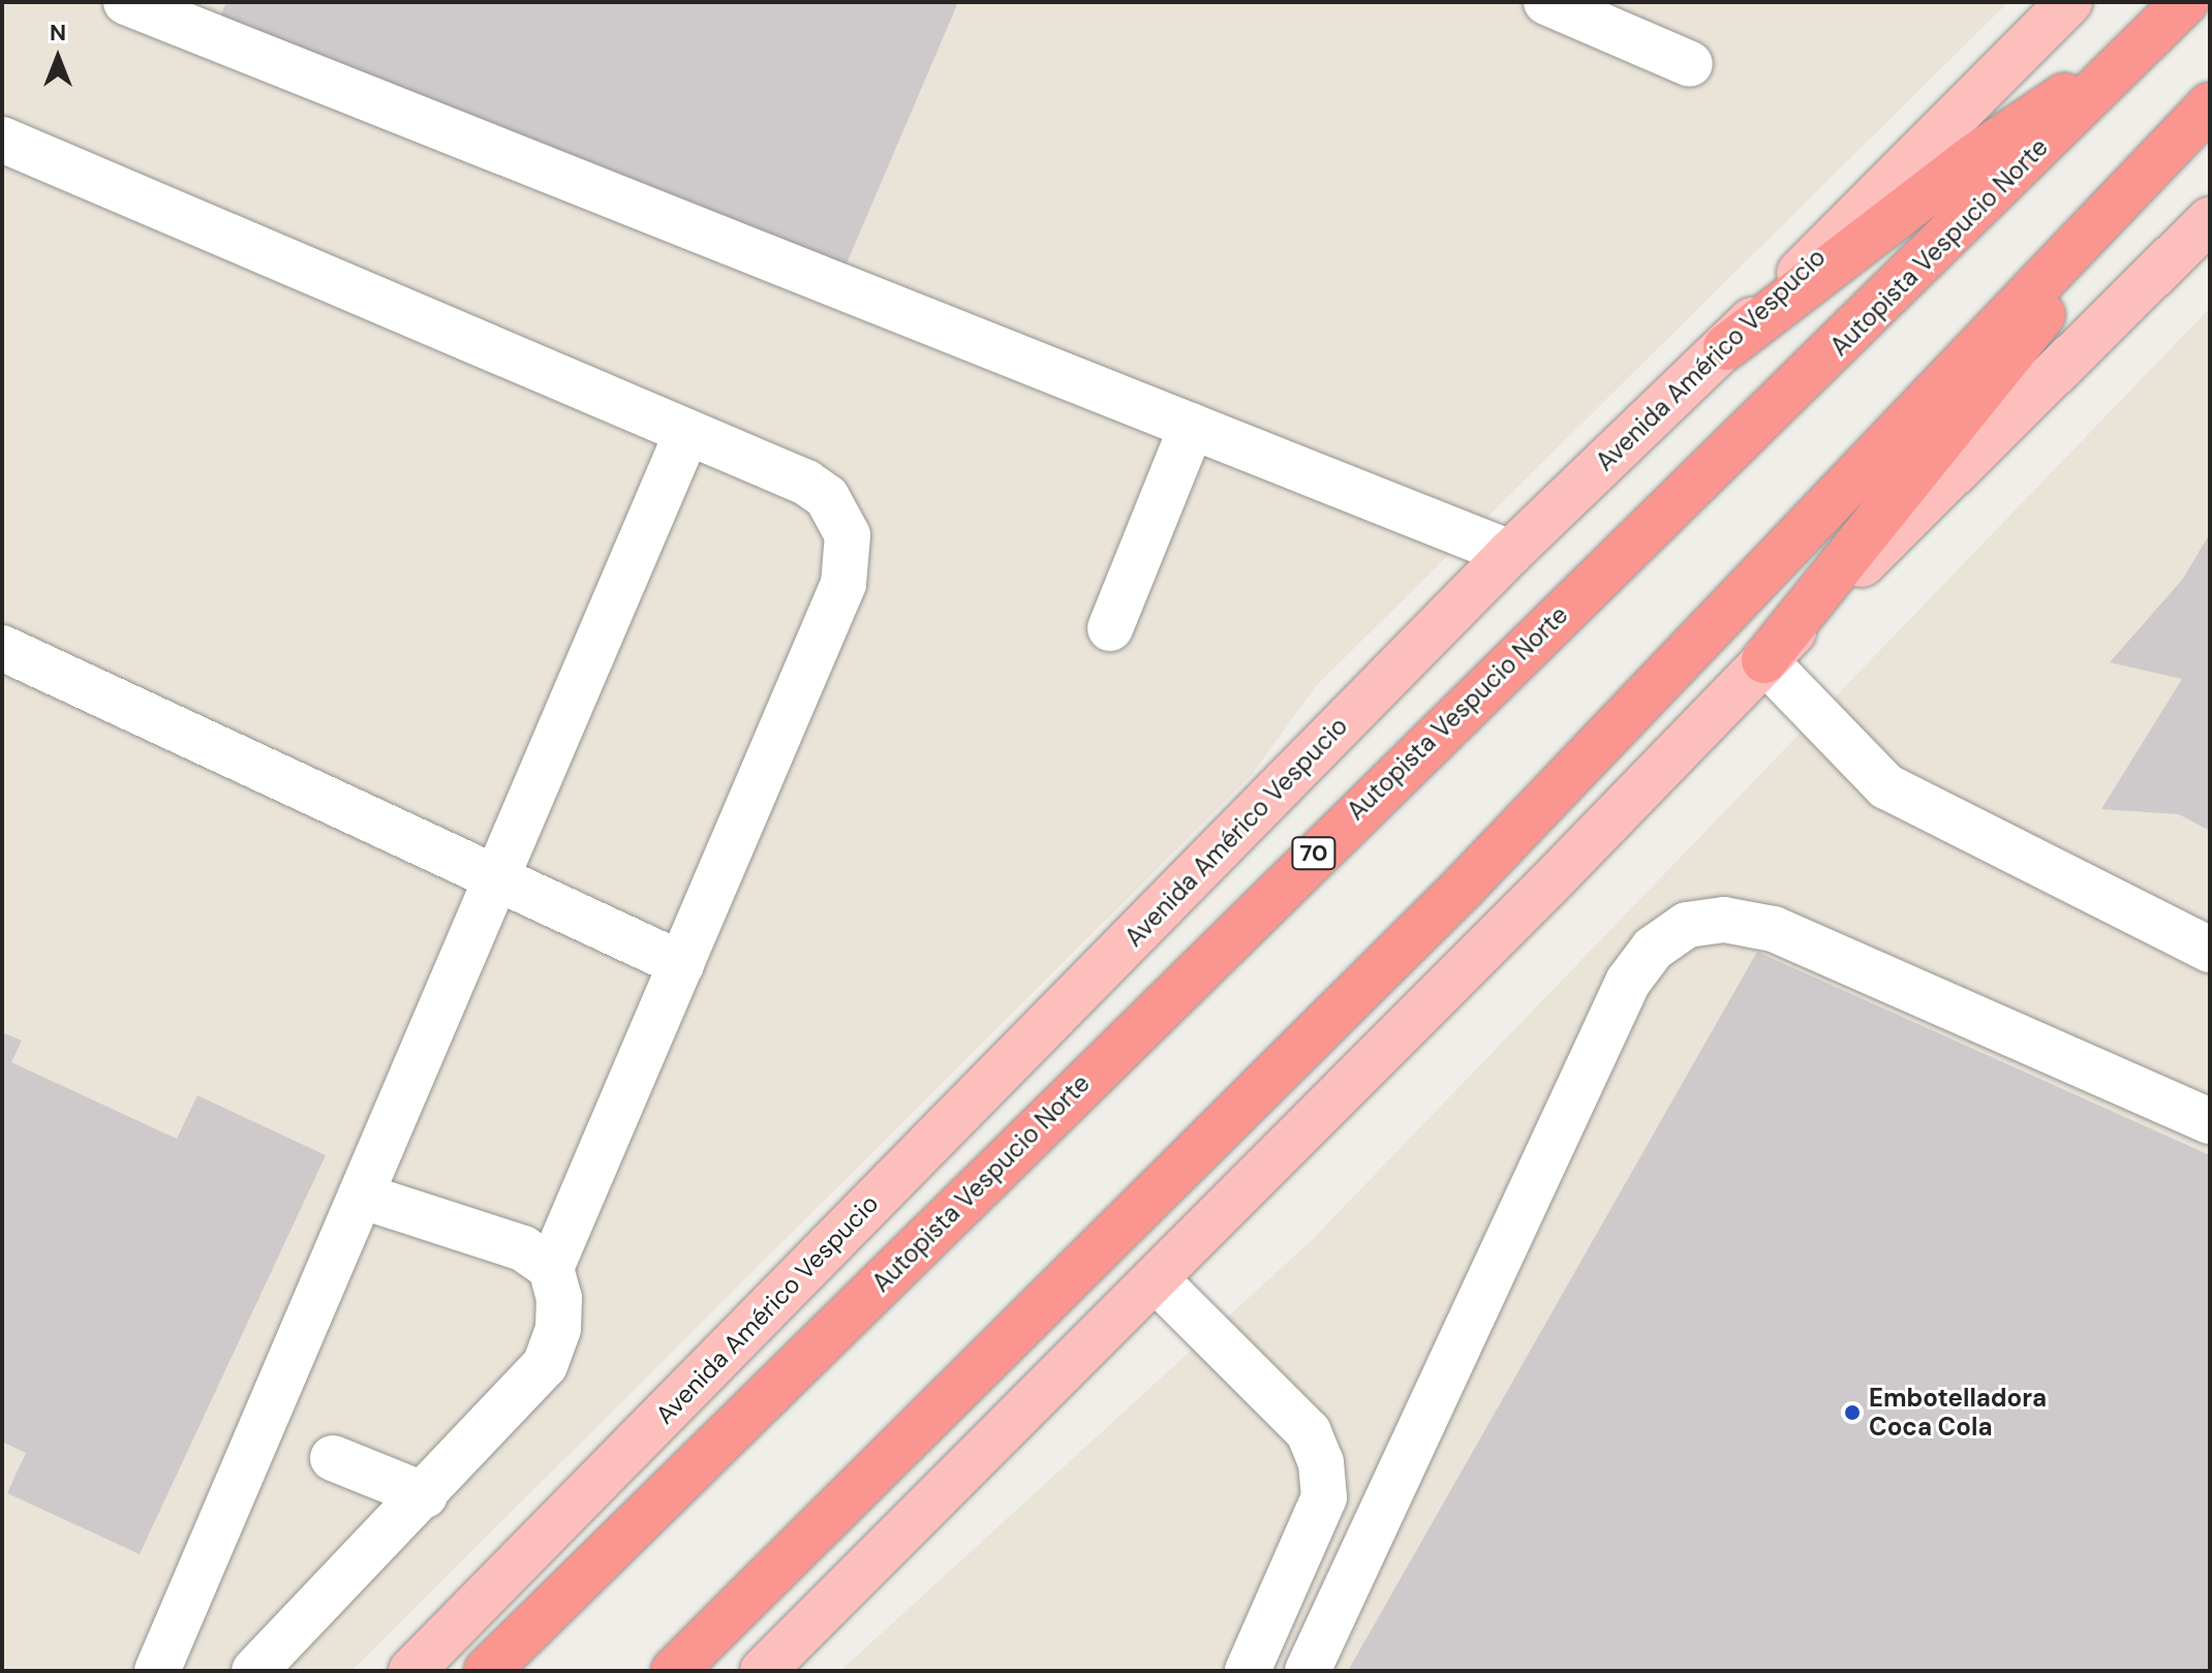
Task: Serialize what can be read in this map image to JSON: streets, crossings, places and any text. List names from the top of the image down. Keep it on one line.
{"streets":{"highway":["Autopista Vespucio Norte","70"],"main road":["Avenida Américo Vespucio"]},"places":["Embotelladora Coca Cola"],"north":"top"}
